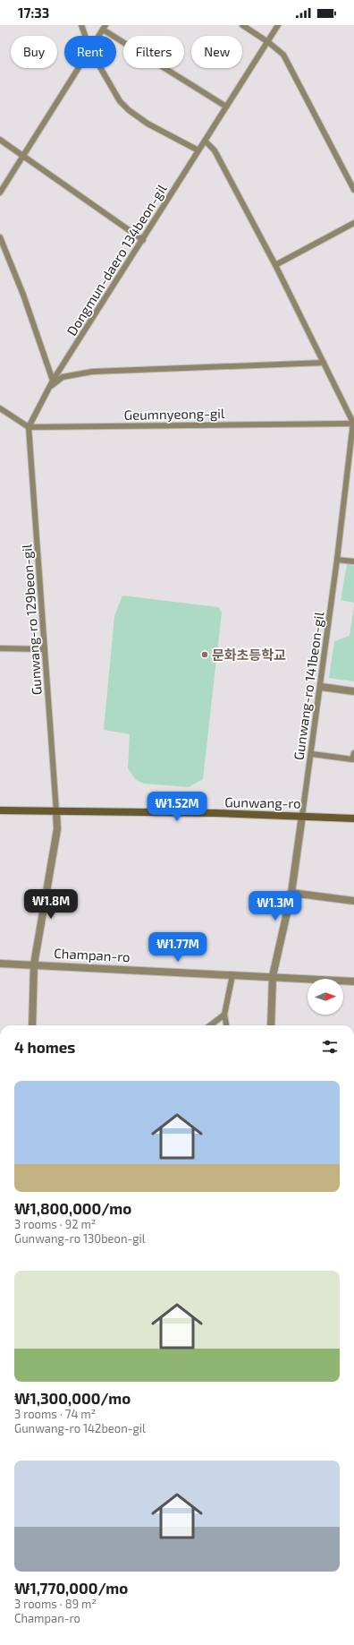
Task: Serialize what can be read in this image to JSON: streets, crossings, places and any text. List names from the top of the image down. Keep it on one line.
{"streets":{"main road":["Gunwang-ro"],"street":["Champan-ro"],"lane":["Dongmun-daero 134beon-gil","Geumnyeong-gil","Gunwang-ro 129beon-gil","Gunwang-ro 141beon-gil"]},"crossings":[["Dongmun-daero 134beon-gil","Geumnyeong-gil"],["Dongmun-daero 134beon-gil","Gunwang-ro 129beon-gil"],["Geumnyeong-gil","Gunwang-ro 129beon-gil"],["Geumnyeong-gil","Gunwang-ro 141beon-gil"],["Gunwang-ro 129beon-gil","Gunwang-ro"],["Gunwang-ro 141beon-gil","Gunwang-ro"]],"places":["문화초등학교"],"north":"right","page":{"status":"17:33","chip":["Buy","Rent","Filters","New"],"price":["₩1.52M","₩1.8M","₩1.3M","₩1.77M"],"heading":"4 homes","list":[{"name":"₩1,800,000/mo","note":"3 rooms · 92 m² · Gunwang-ro 130beon-gil"},{"name":"₩1,300,000/mo","note":"3 rooms · 74 m² · Gunwang-ro 142beon-gil"},{"name":"₩1,770,000/mo","note":"3 rooms · 89 m² · Champan-ro"}]}}
